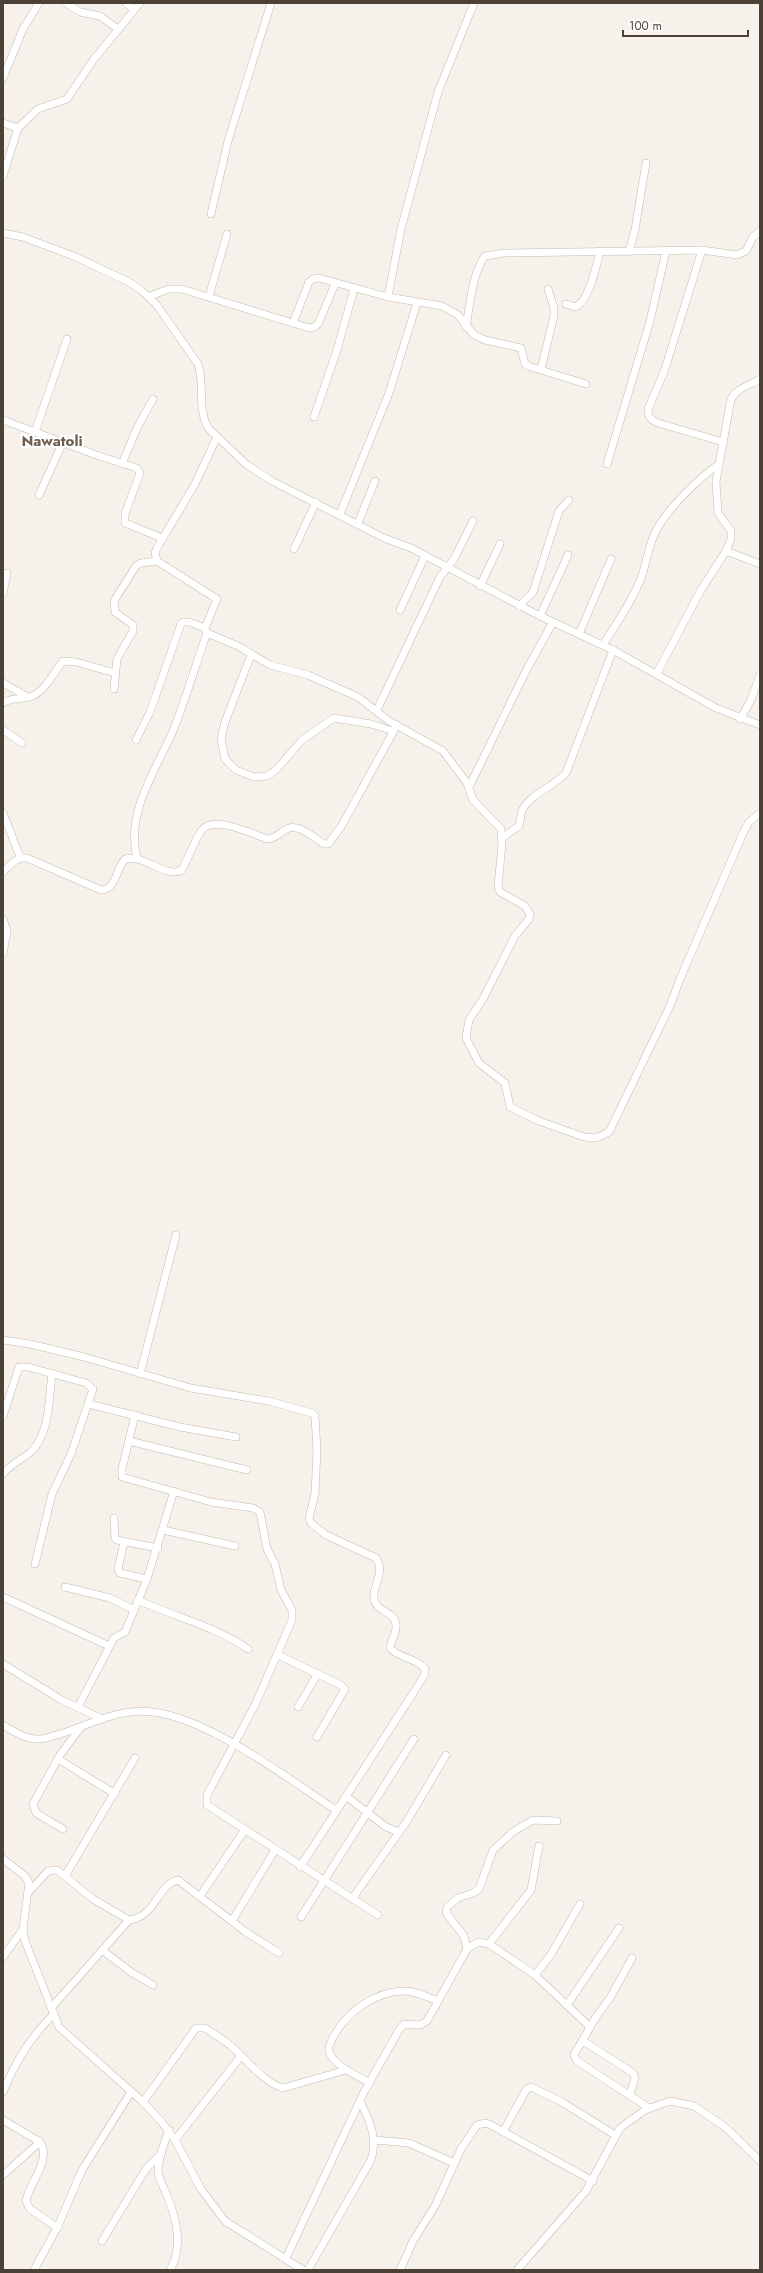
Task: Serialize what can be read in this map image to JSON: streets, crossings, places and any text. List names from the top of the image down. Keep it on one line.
{"districts":["Nawatoli"],"scale_bar":"100 m"}
